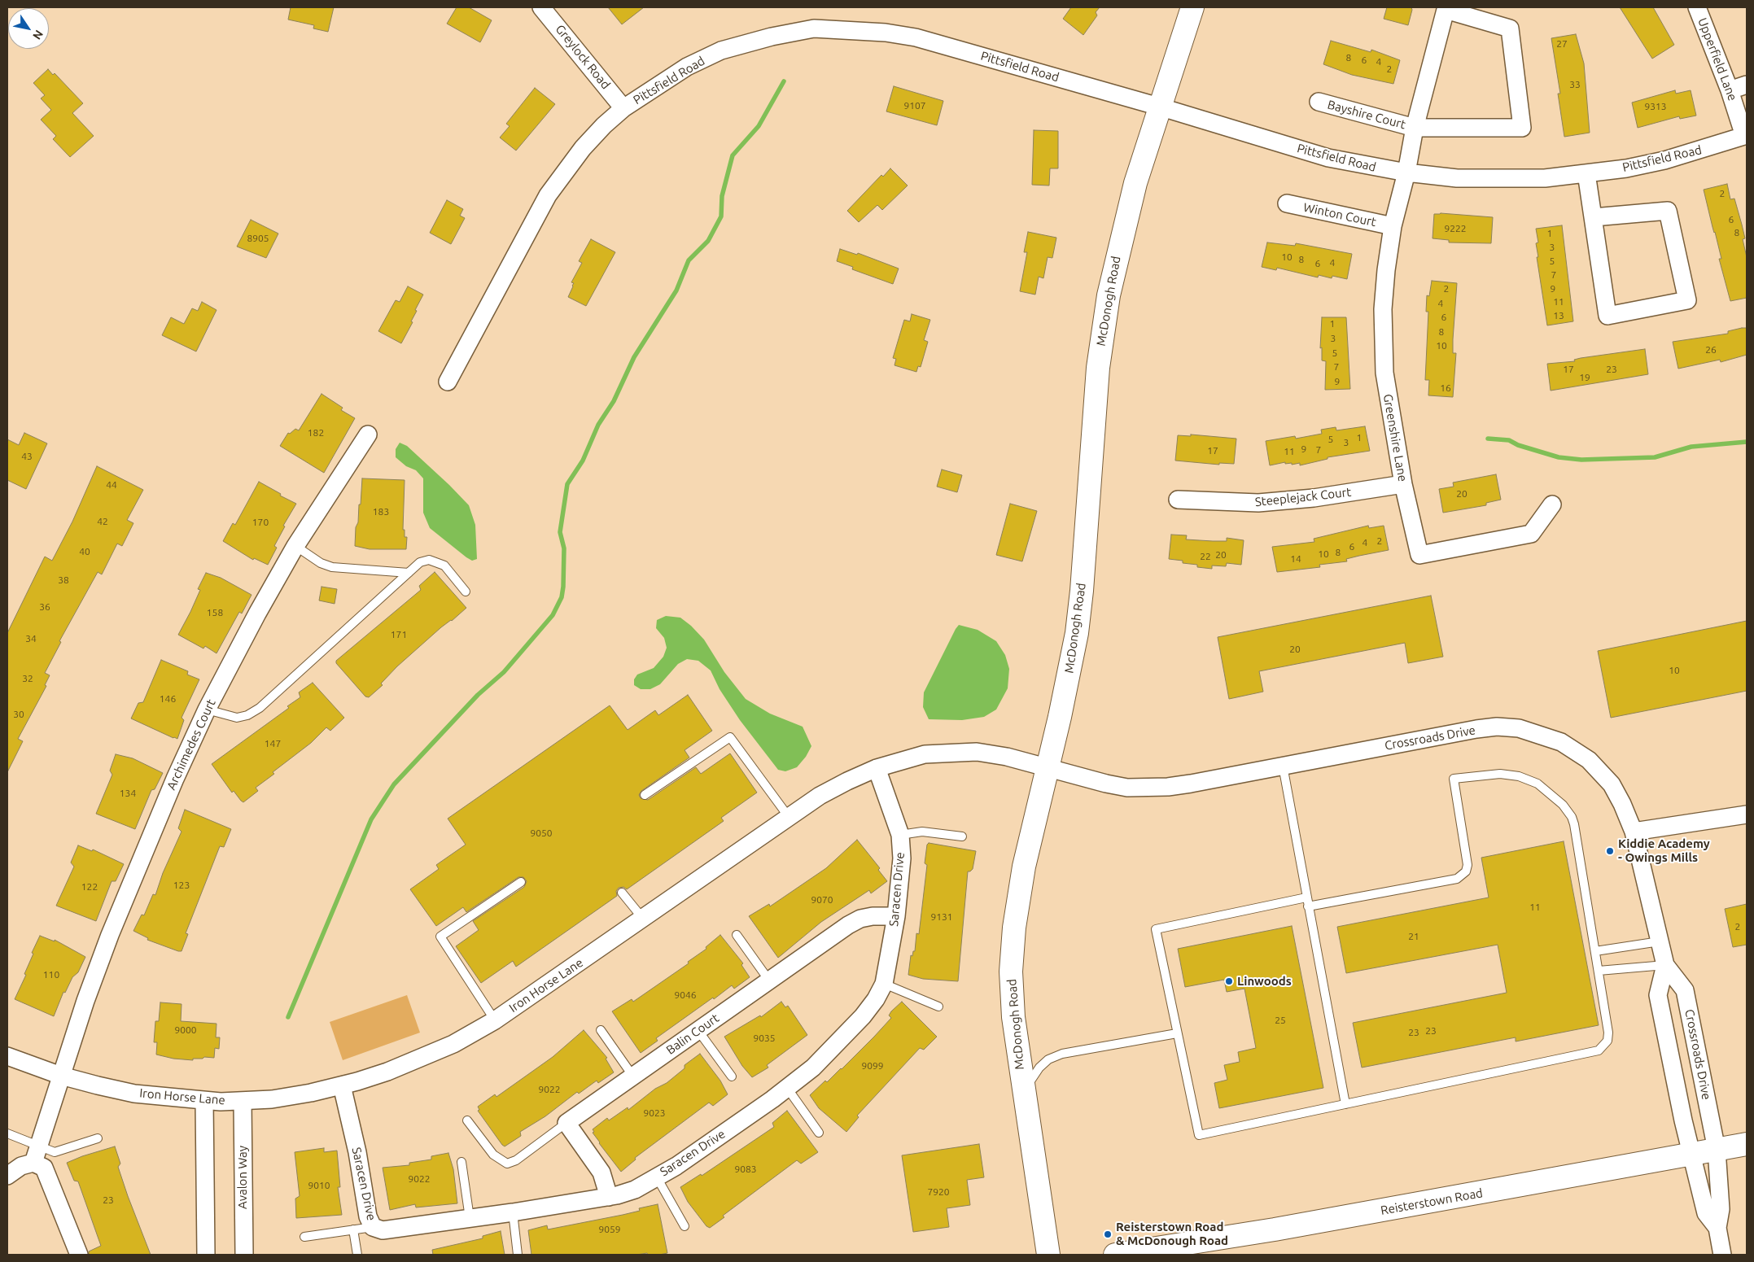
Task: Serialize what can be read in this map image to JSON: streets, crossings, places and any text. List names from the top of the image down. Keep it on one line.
{"streets":{"main road":["McDonogh Road","Reisterstown Road"],"street":["Greylock Road","Upperfield Lane","Pittsfield Road","Bayshire Court","Winton Court","Greenshire Lane","Steeplejack Court","Crossroads Drive","Archimedes Court","Saracen Drive","Iron Horse Lane","Balin Court","Avalon Way"]},"crossings":[["Greylock Road","Pittsfield Road"],["Upperfield Lane","Pittsfield Road"],["Pittsfield Road","McDonogh Road"],["Pittsfield Road","Greenshire Lane"],["Bayshire Court","Greenshire Lane"],["Winton Court","Greenshire Lane"],["McDonogh Road","Crossroads Drive"],["McDonogh Road","Iron Horse Lane"],["Greenshire Lane","Steeplejack Court"],["Crossroads Drive","Iron Horse Lane"],["Crossroads Drive","Reisterstown Road"],["Archimedes Court","Iron Horse Lane"],["Saracen Drive","Iron Horse Lane"],["Saracen Drive","Balin Court"],["Iron Horse Lane","Avalon Way"]],"places":["Kiddie Academy - Owings Mills","Linwoods","Reisterstown Road & McDonough Road"],"house_numbers":["27","8","6","4","2","33","9107","9313","2","6","9222","8","1","8905","3","10","8","5","4","6","7","2","9","11","4","13","6","1","8","3","10","26","5","7","17","23","19","9","16","182","1","5","3","9","7","17","11","43","44","20","183","42","170","2","4","6","40","8","10","20","22","14","38","36","158","171","34","20","10","32","146","30","147","134","9050","123","122","9070","11","9131","2","21","110","9046","25","9000","23","23","9035","9099","9022","9023","9083","9022","9010","7920","23","9059"],"north":"bottom right"}
